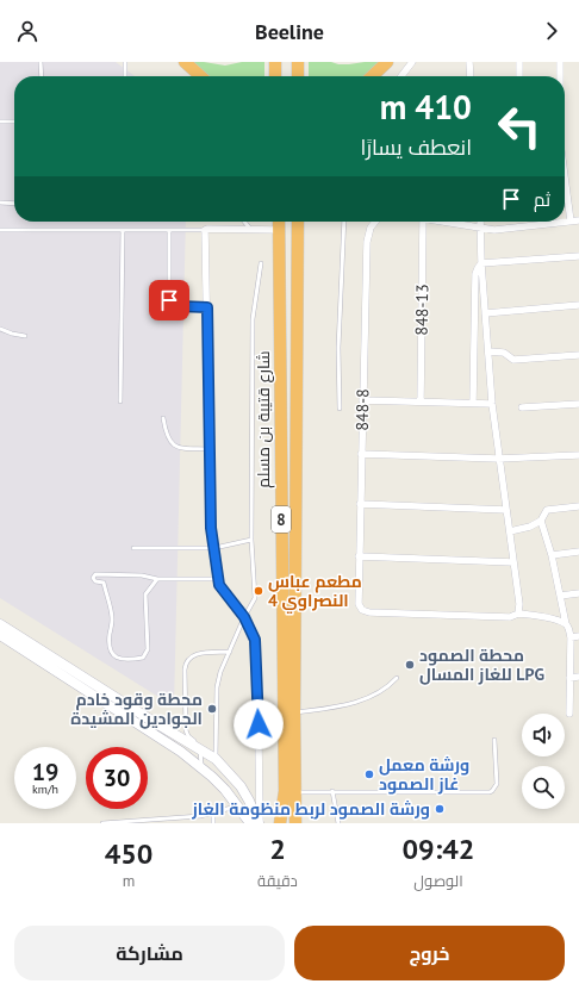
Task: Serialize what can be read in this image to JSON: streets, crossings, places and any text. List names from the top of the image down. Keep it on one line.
{"streets":{"highway":["شارع قتيبة بن مسلم","8"],"street":["848-13","848-8"]},"places":["مطعم عباس النصراوي 4","محطة الصمود للغاز المسال LPG","محطة وقود خادم الجوادين المشيدة","ورشة معمل غاز الصمود","ورشة الصمود لربط منظومة الغاز"],"page":{"header":"Beeline","turn":["410 m","انعطف يسارًا"],"then":"ثم","speed":"19 km/h","limit":"30","eta":["09:42","الوصول","2","دقيقة","450","m"],"buttons":["خروج","مشاركة"]}}
